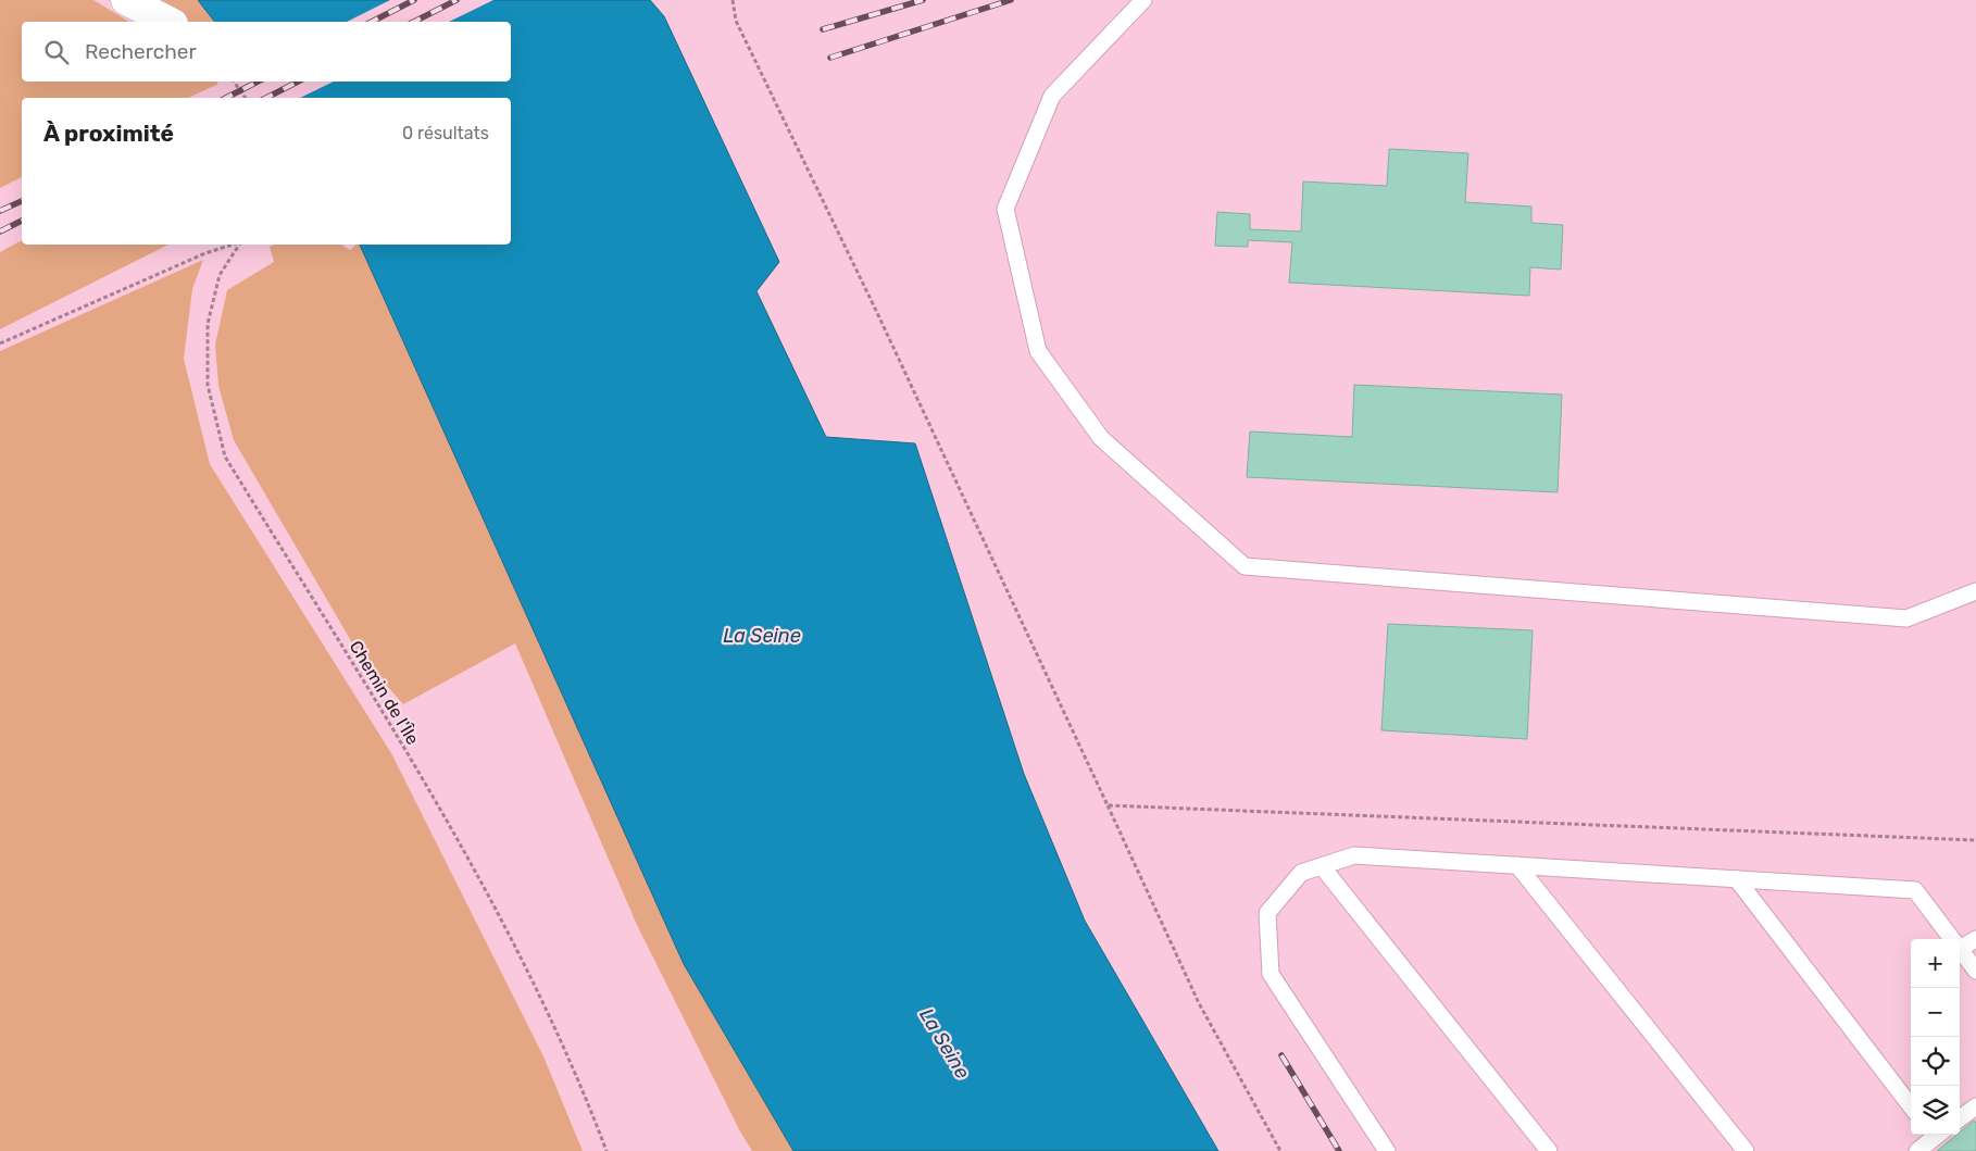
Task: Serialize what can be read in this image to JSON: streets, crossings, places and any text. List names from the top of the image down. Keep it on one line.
{"streets":{"path":["Chemin de l'Île"]},"water":["La Seine"],"page":{"search":"Rechercher","heading":["À proximité","0 résultats"],"map_buttons":["+","−"]}}
